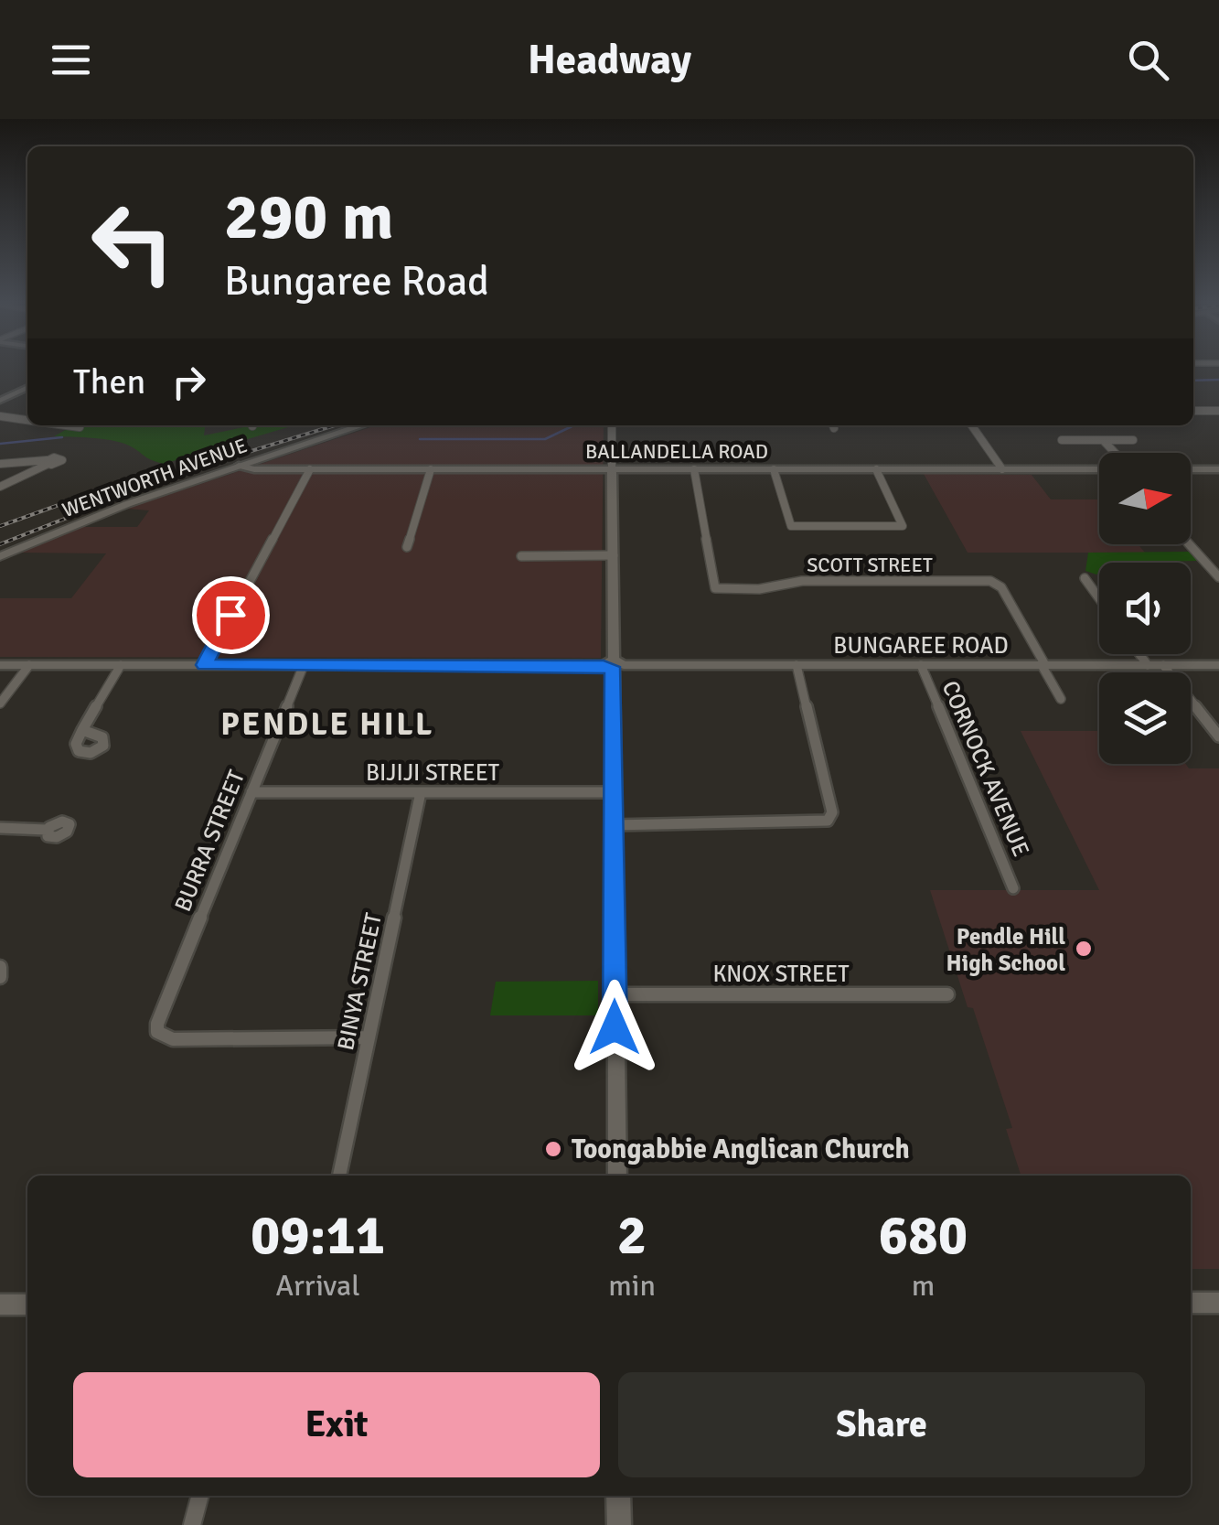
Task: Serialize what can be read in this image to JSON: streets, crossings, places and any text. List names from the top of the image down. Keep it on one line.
{"streets":{"main road":["WENTWORTH AVENUE"],"street":["BALLANDELLA ROAD","SCOTT STREET","BUNGAREE ROAD","CORNOCK AVENUE","BIJIJI STREET","BURRA STREET","KNOX STREET","BINYA STREET"]},"crossings":[["BALLANDELLA ROAD","WENTWORTH AVENUE"],["BALLANDELLA ROAD","SCOTT STREET"],["SCOTT STREET","BUNGAREE ROAD"],["BUNGAREE ROAD","CORNOCK AVENUE"],["BUNGAREE ROAD","BURRA STREET"],["BIJIJI STREET","BURRA STREET"],["BIJIJI STREET","BINYA STREET"],["BURRA STREET","BINYA STREET"]],"districts":["PENDLE HILL"],"places":["Pendle Hill High School","Toongabbie Anglican Church"],"north":"right","page":{"header":"Headway","turn":["290 m","Bungaree Road"],"then":"Then","eta":["09:11","Arrival","2","min","680","m"],"buttons":["Exit","Share"]}}
